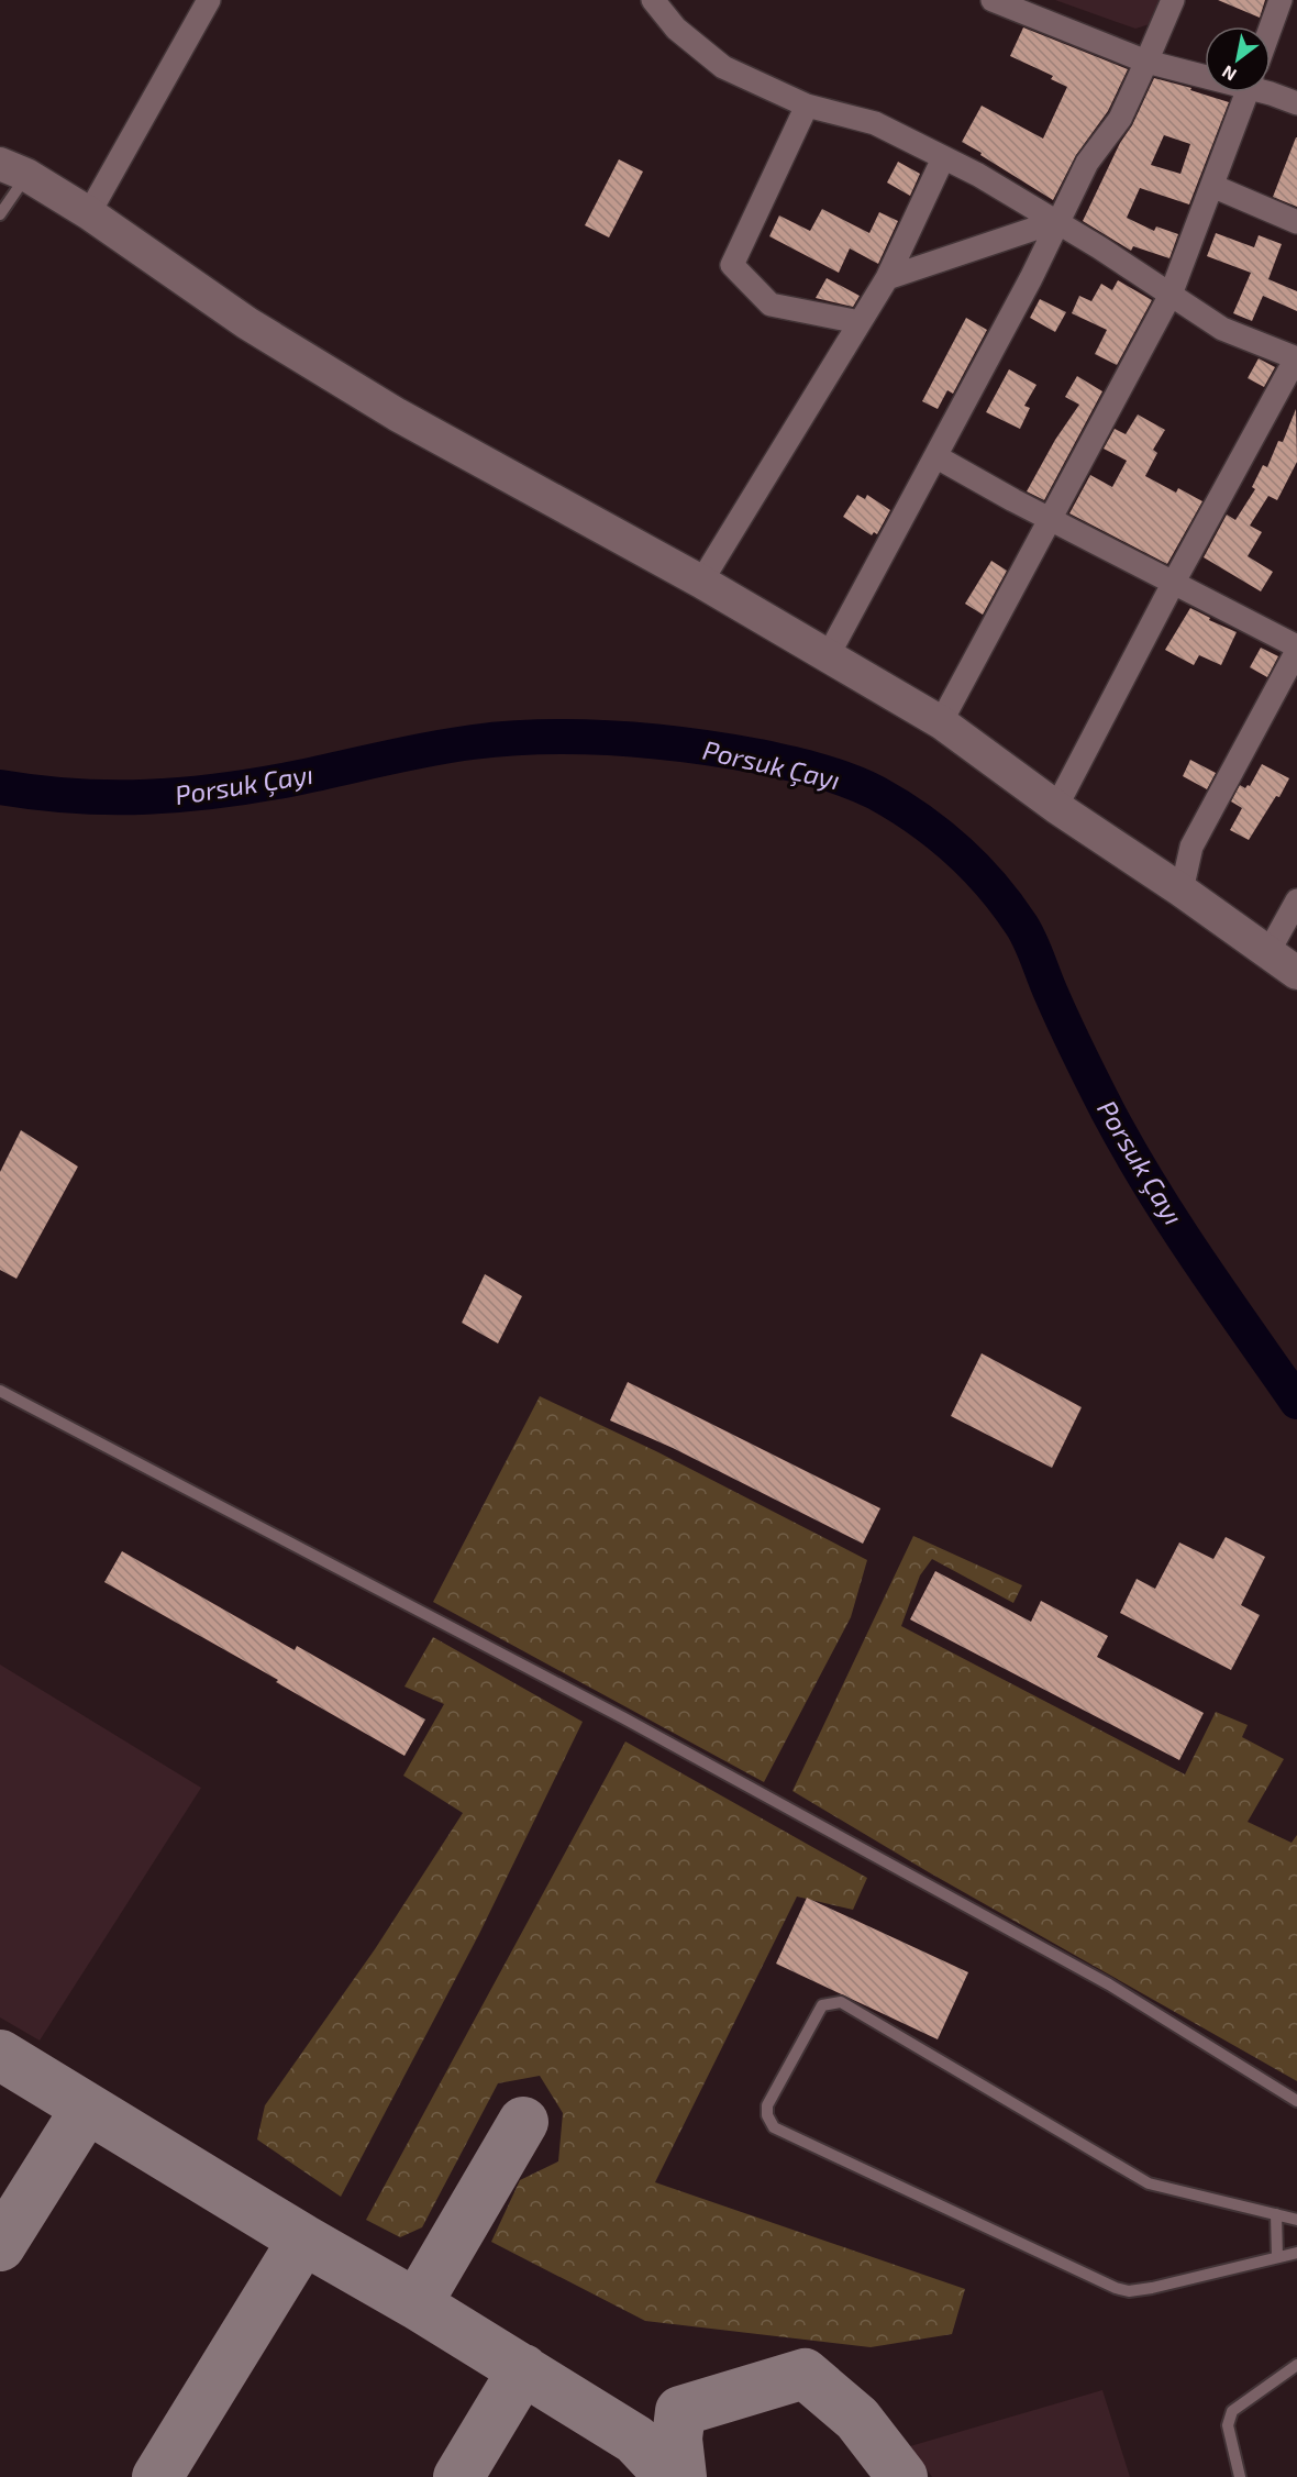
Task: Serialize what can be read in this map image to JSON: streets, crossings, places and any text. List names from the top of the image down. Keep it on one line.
{"water":["Porsuk Çayı"],"north":"bottom left"}
